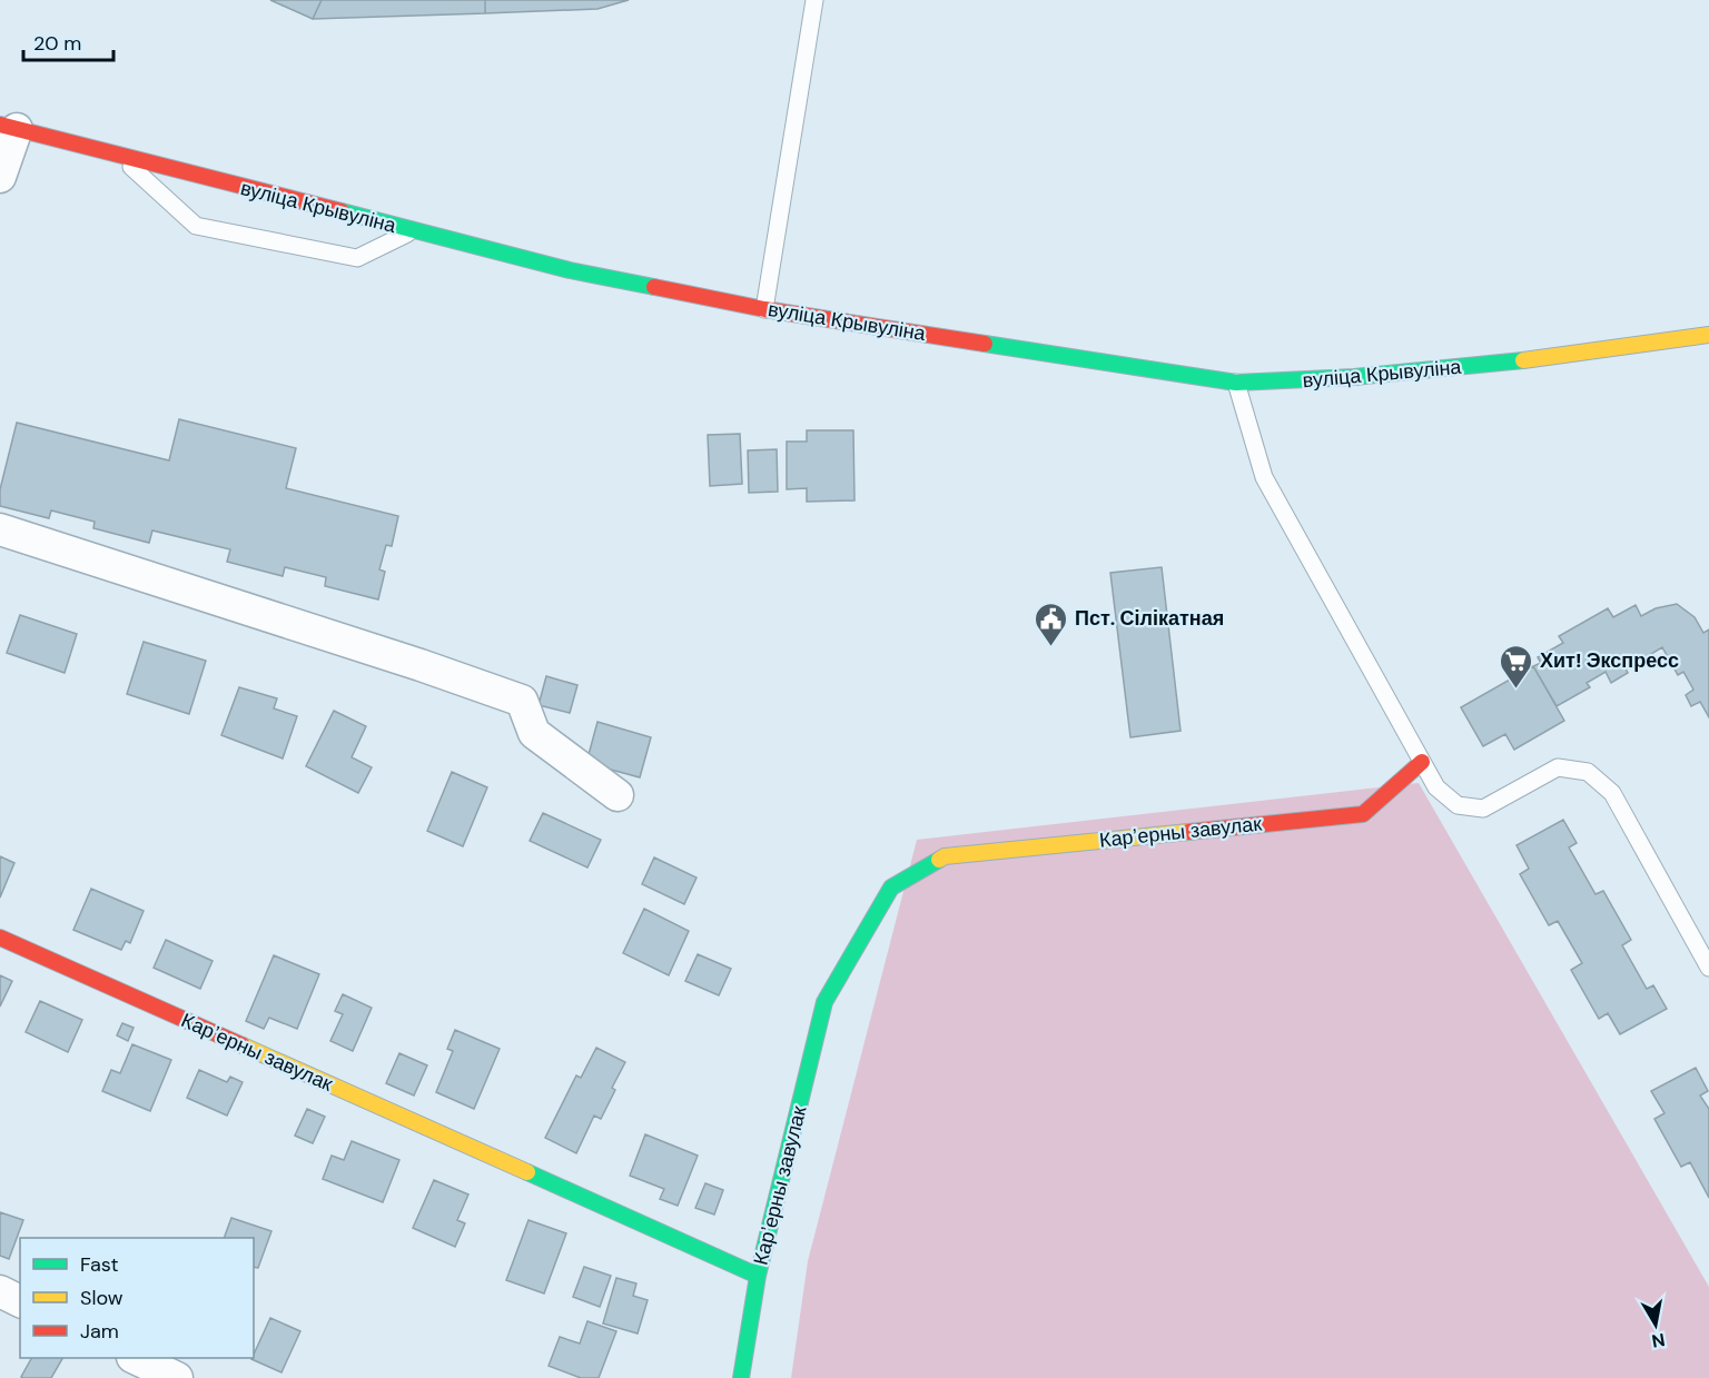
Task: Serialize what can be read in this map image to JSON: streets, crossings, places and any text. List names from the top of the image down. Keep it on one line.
{"streets":{"street":["вуліца Крывуліна","Карʼерны завулак"]},"places":{"public building":["Пст. Сілікатная"],"supermarket":["Хит! Экспресс"]},"legend":["Fast","Slow","Jam"],"scale_bar":"20 m","north":"bottom"}
